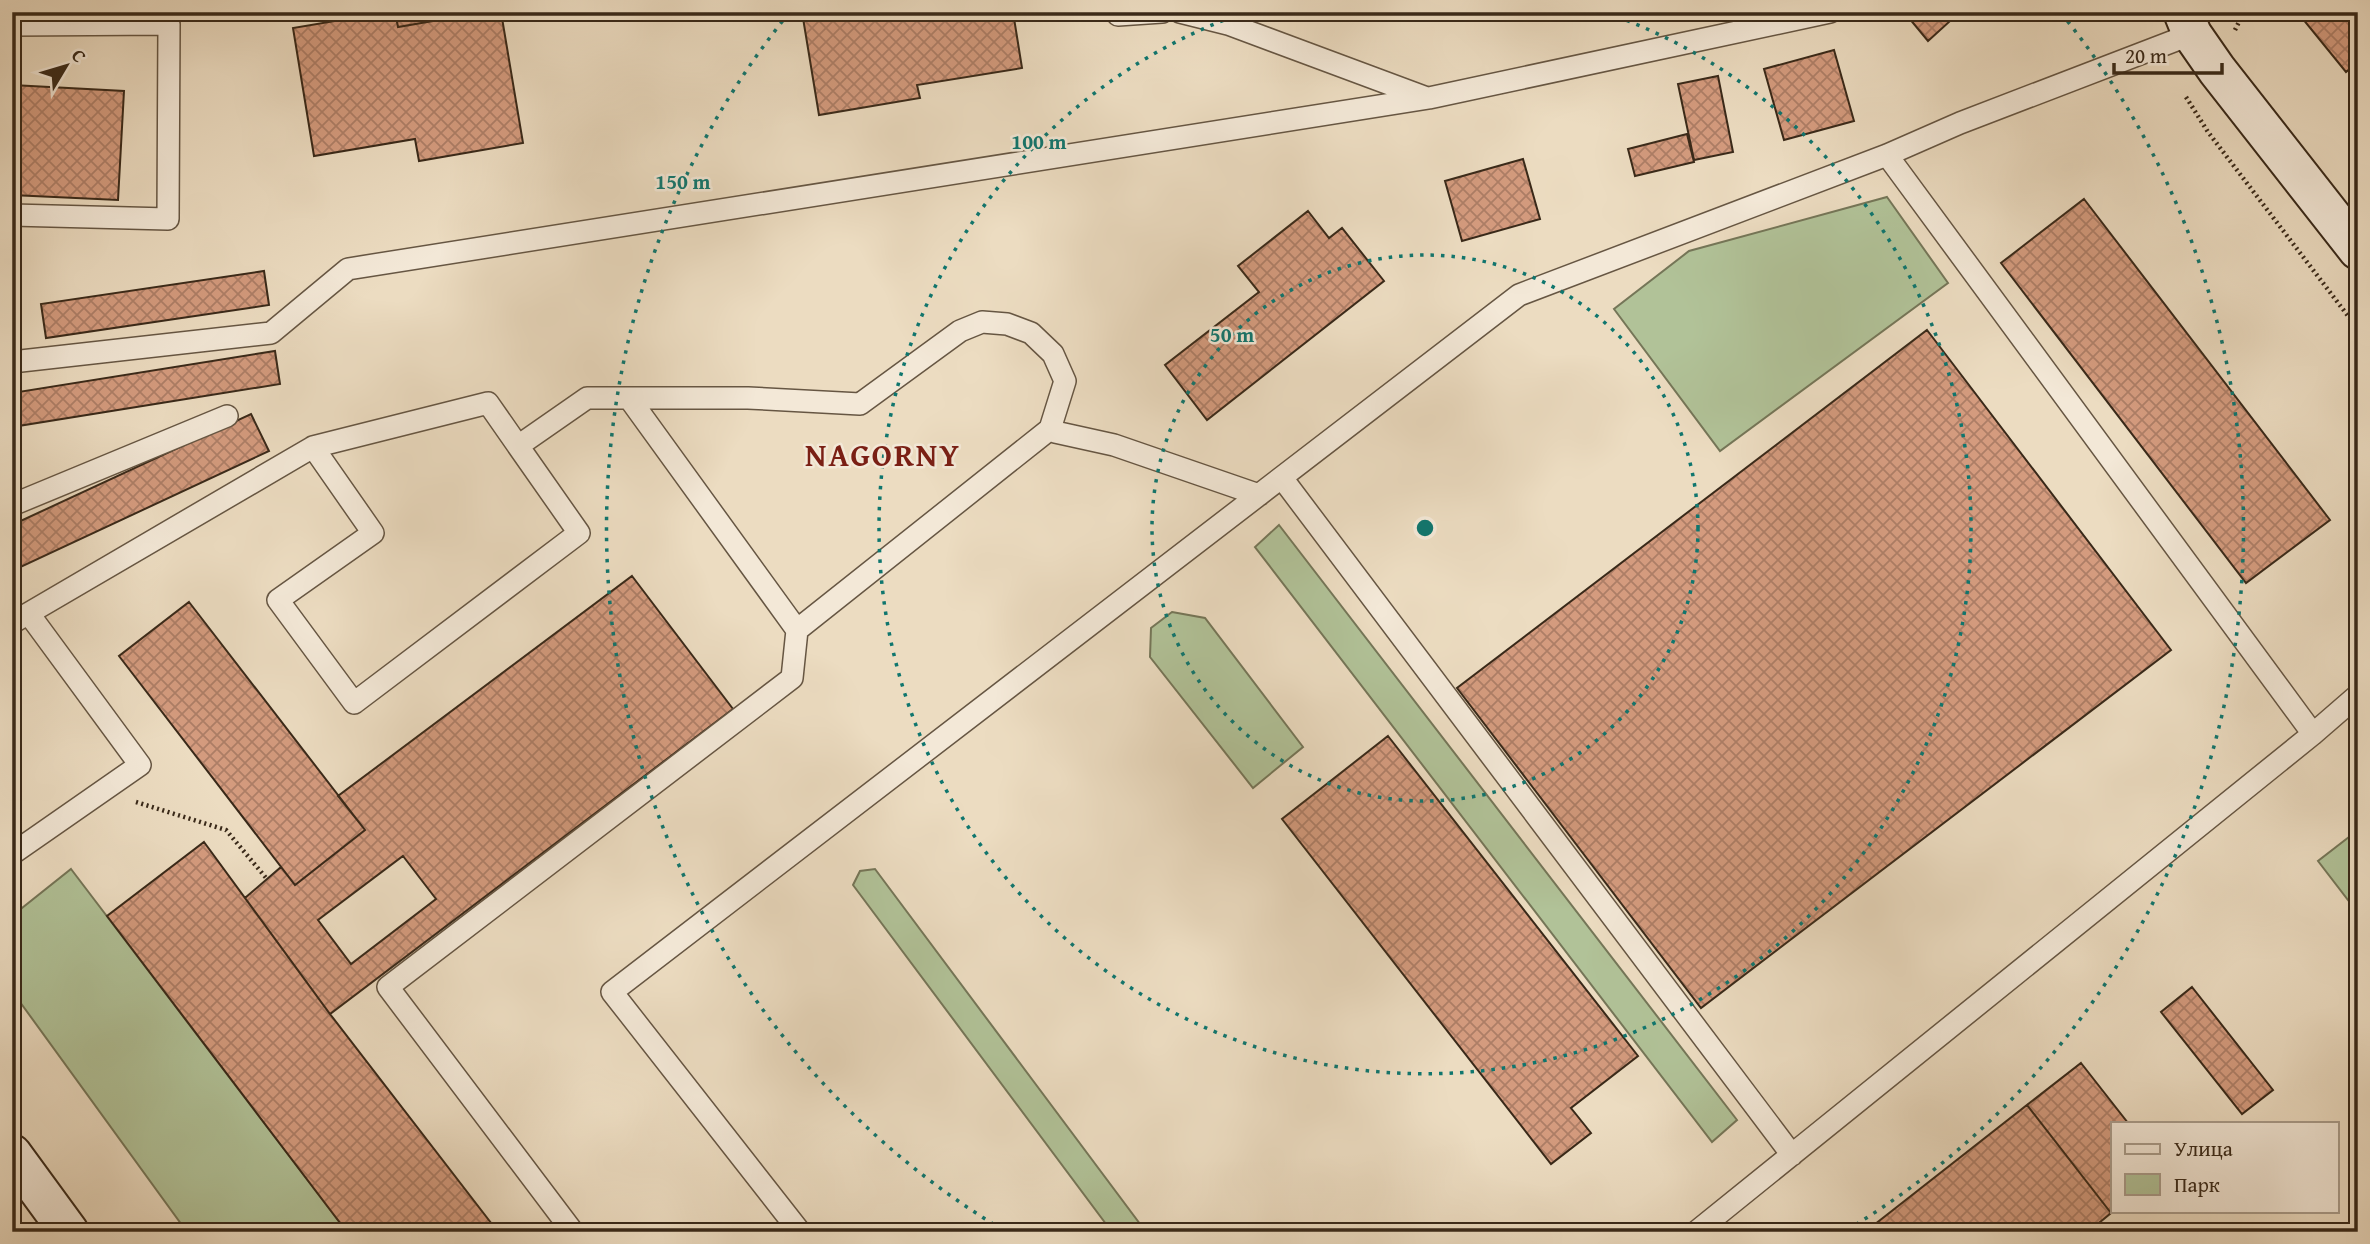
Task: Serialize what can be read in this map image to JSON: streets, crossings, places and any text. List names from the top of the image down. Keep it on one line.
{"districts":["NAGORNY"],"legend":["Улица","Парк"],"scale_bar":"20 m","north":"top right","rings":["100 m","150 m","50 m"]}
